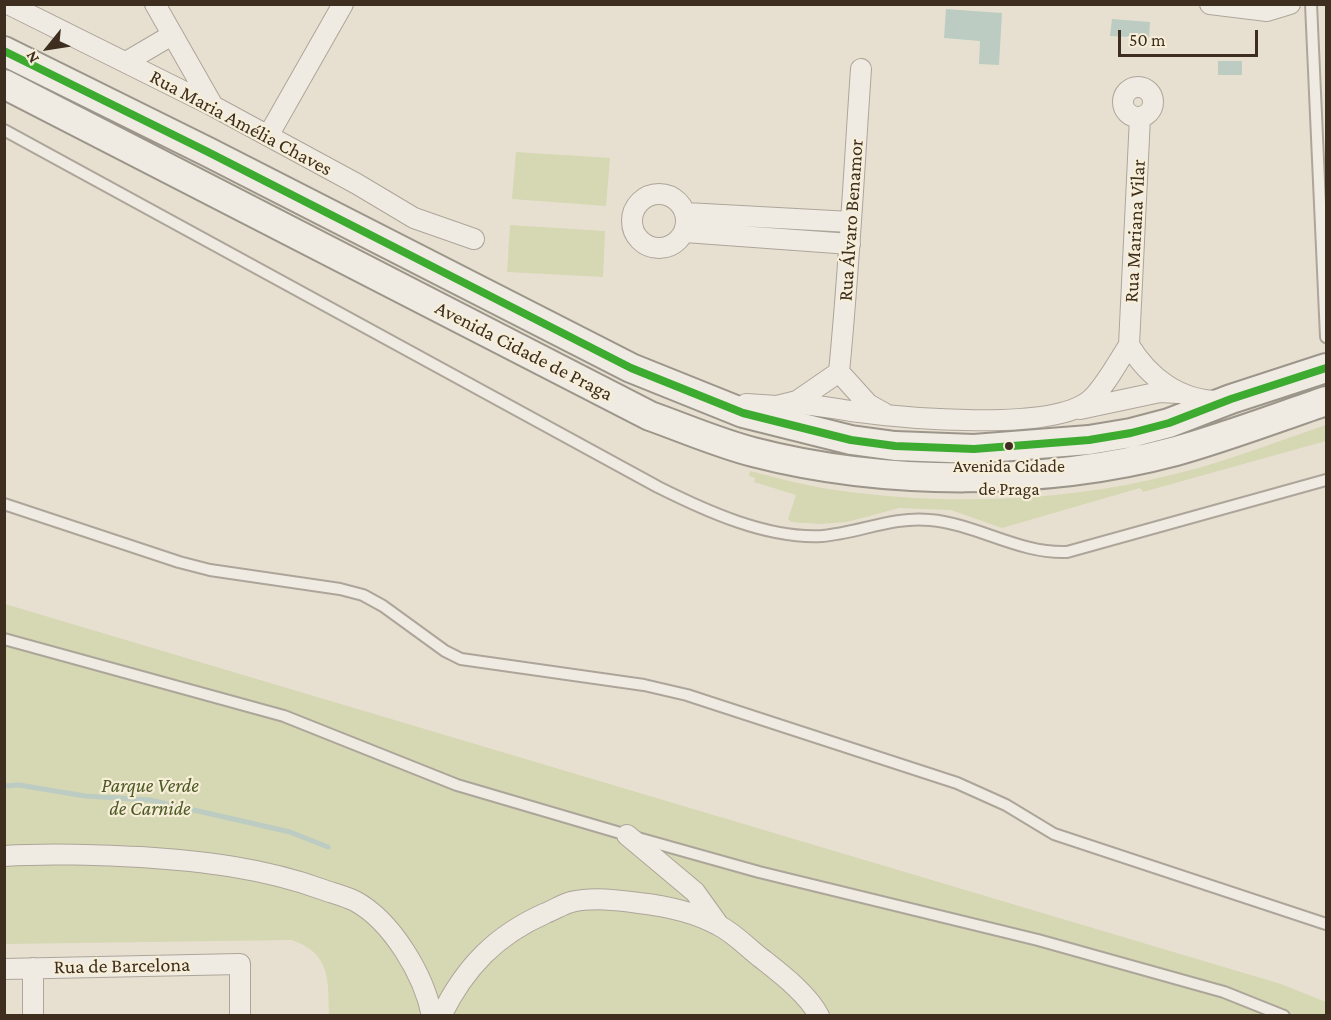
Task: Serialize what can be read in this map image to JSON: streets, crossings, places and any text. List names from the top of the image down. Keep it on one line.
{"streets":{"main road":["Avenida Cidade de Praga"],"street":["Rua Maria Amélia Chaves","Rua Álvaro Benamor","Rua Mariana Vilar","Rua de Barcelona"]},"parks":["Parque Verde de Carnide"],"places":["Avenida Cidade de Praga"],"scale_bar":"50 m","north":"bottom left"}
